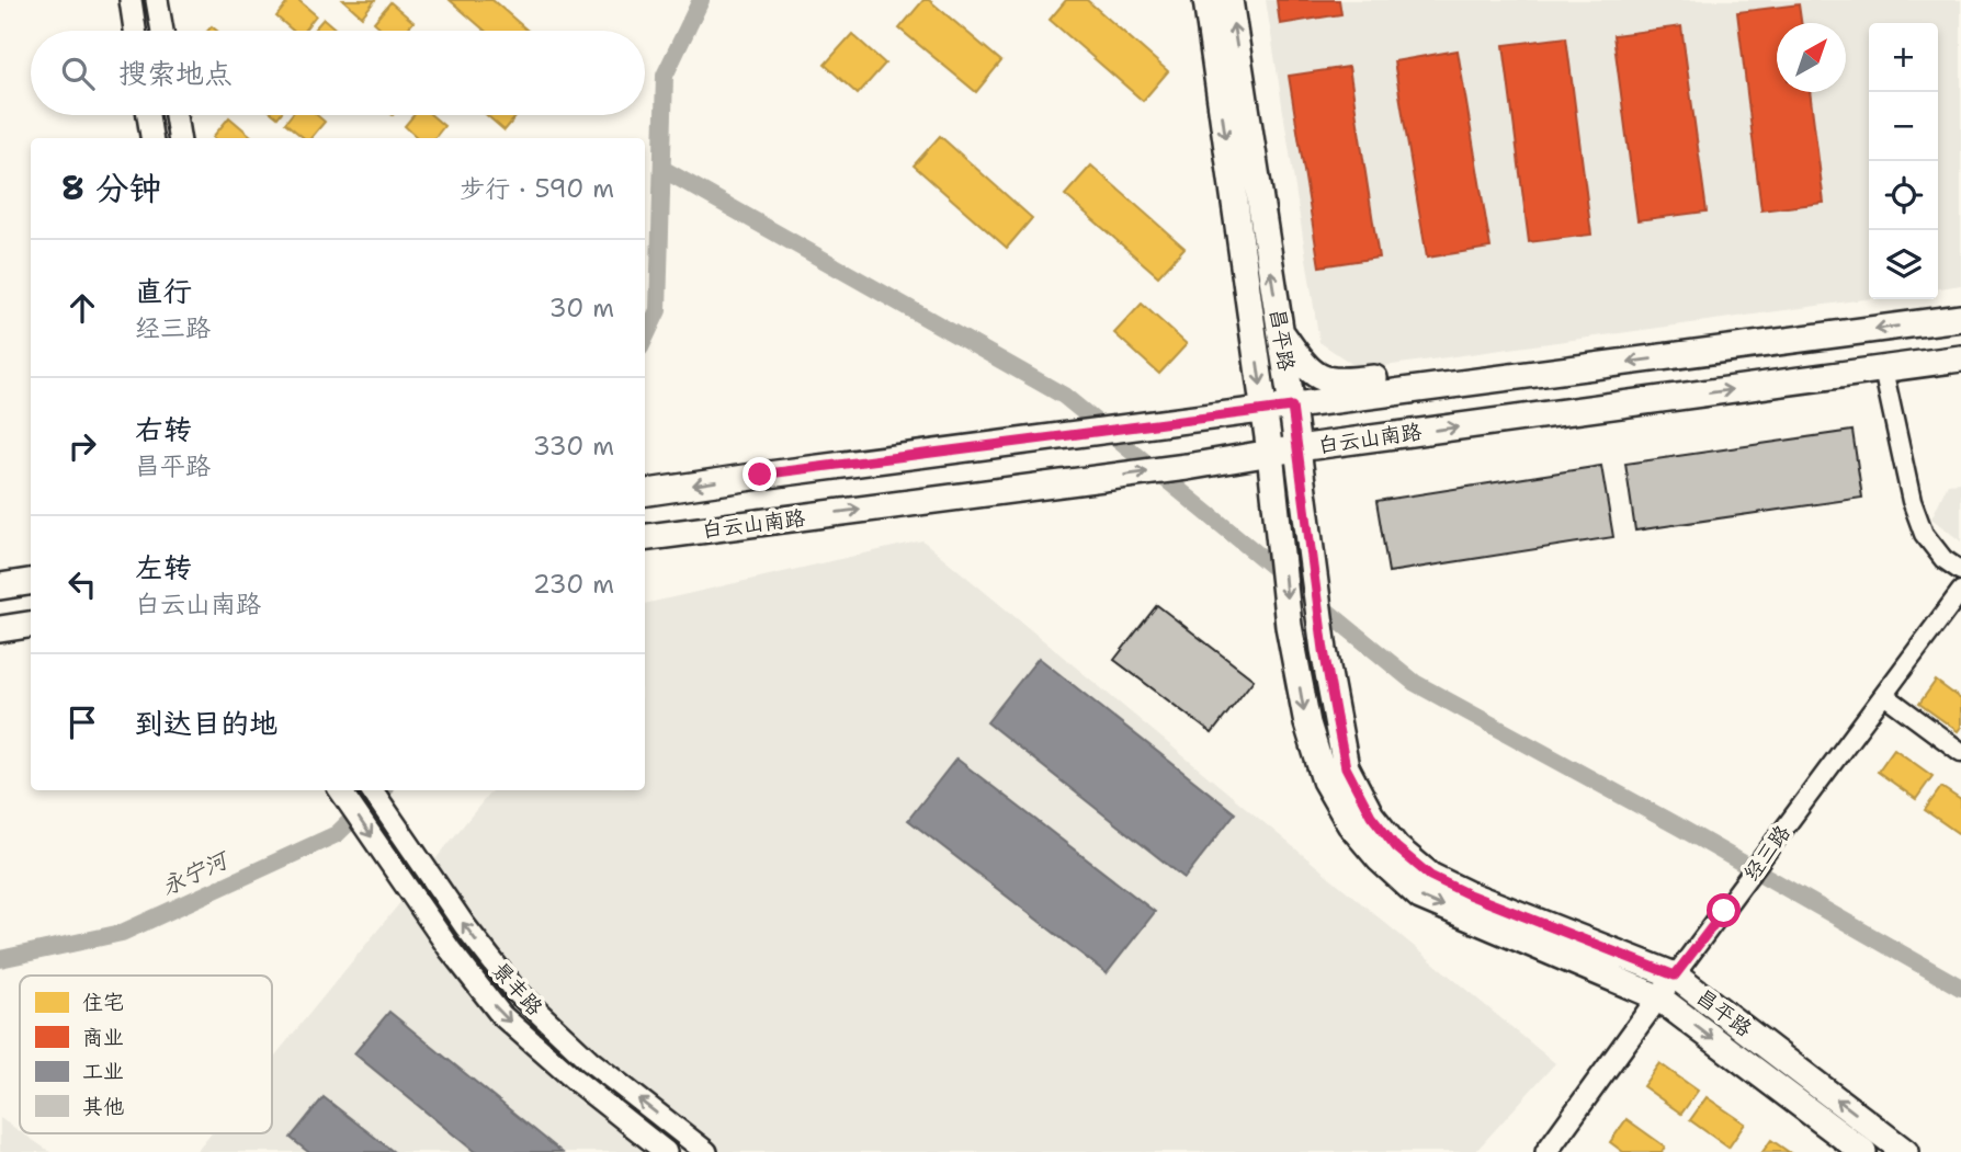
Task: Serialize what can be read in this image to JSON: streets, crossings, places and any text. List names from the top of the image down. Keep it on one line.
{"streets":{"main road":["昌平路","白云山南路"],"street":["经三路","景丰路"]},"crossings":[["昌平路","白云山南路"],["昌平路","经三路"]],"water":["永宁河"],"legend":["住宅","商业","工业","其他"],"north":"top right","page":{"map_buttons":["+","−"],"search":"搜索地点","heading":["8 分钟","步行 · 590 m"],"list":[["直行","经三路","30 m"],["右转","昌平路","330 m"],["左转","白云山南路","230 m"],"到达目的地"]}}
